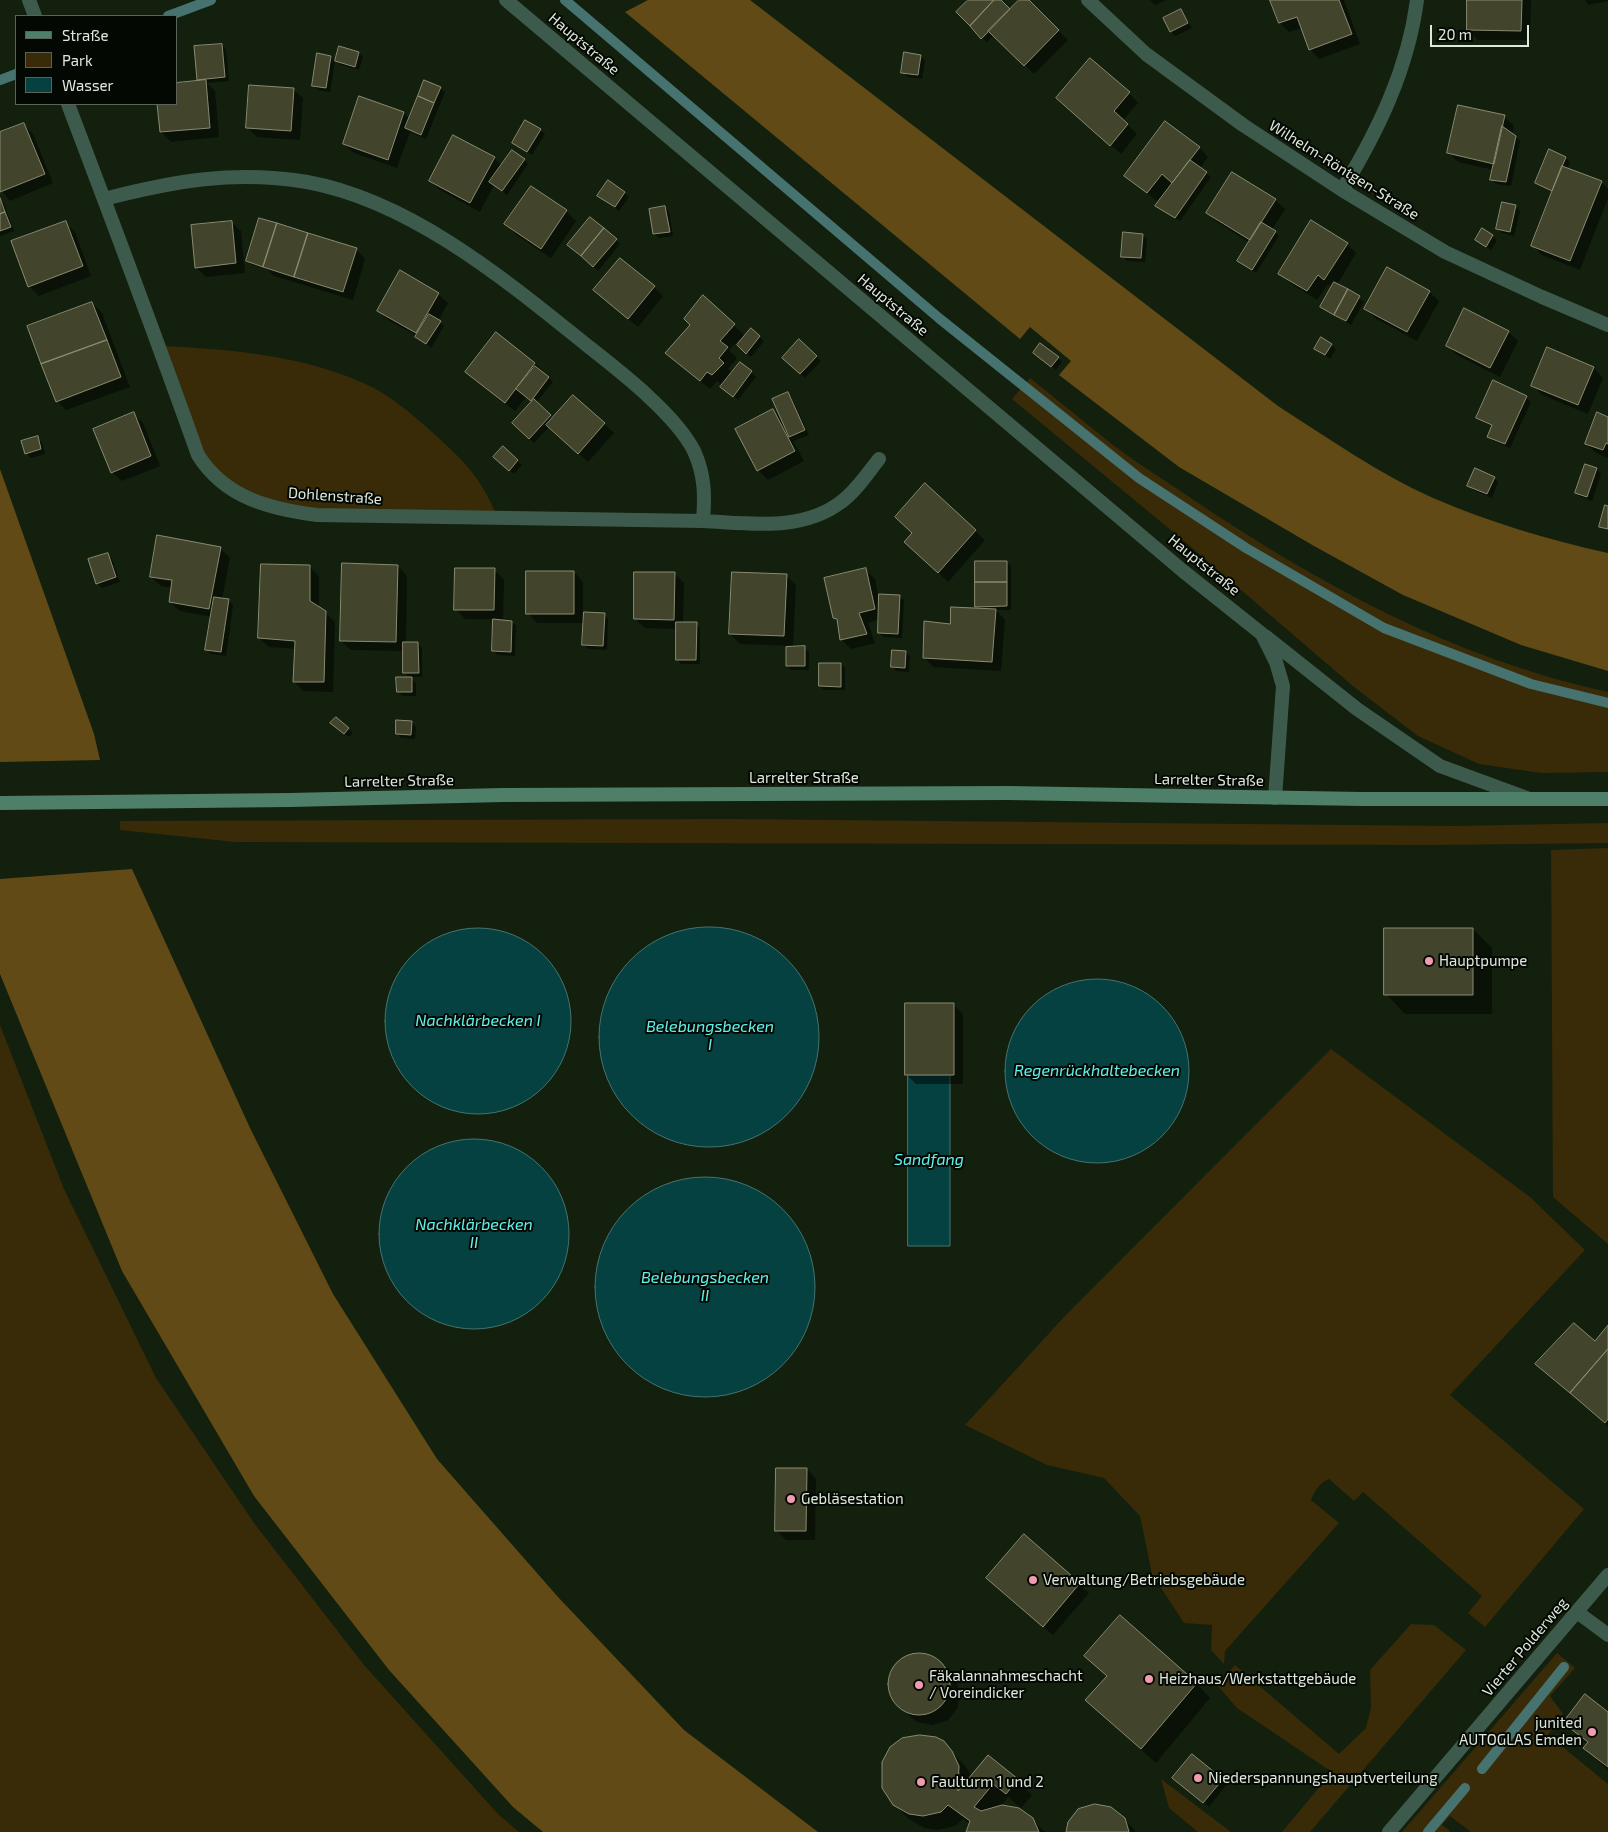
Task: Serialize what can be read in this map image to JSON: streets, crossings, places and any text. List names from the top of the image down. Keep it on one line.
{"streets":{"main road":["Larrelter Straße"],"street":["Hauptstraße","Wilhelm-Röntgen-Straße","Dohlenstraße","Vierter Polderweg"]},"crossings":[["Hauptstraße","Larrelter Straße"]],"water":["Nachklärbecken I","Belebungsbecken I","Regenrückhaltebecken","Sandfang","Nachklärbecken II","Belebungsbecken II"],"places":["Hauptpumpe","Gebläsestation","Verwaltung/Betriebsgebäude","Heizhaus/Werkstattgebäude","Fäkalannahmeschacht / Voreindicker","junited AUTOGLAS Emden","Niederspannungshauptverteilung","Faulturm 1 und 2"],"legend":["Straße","Park","Wasser"],"scale_bar":"20 m"}
